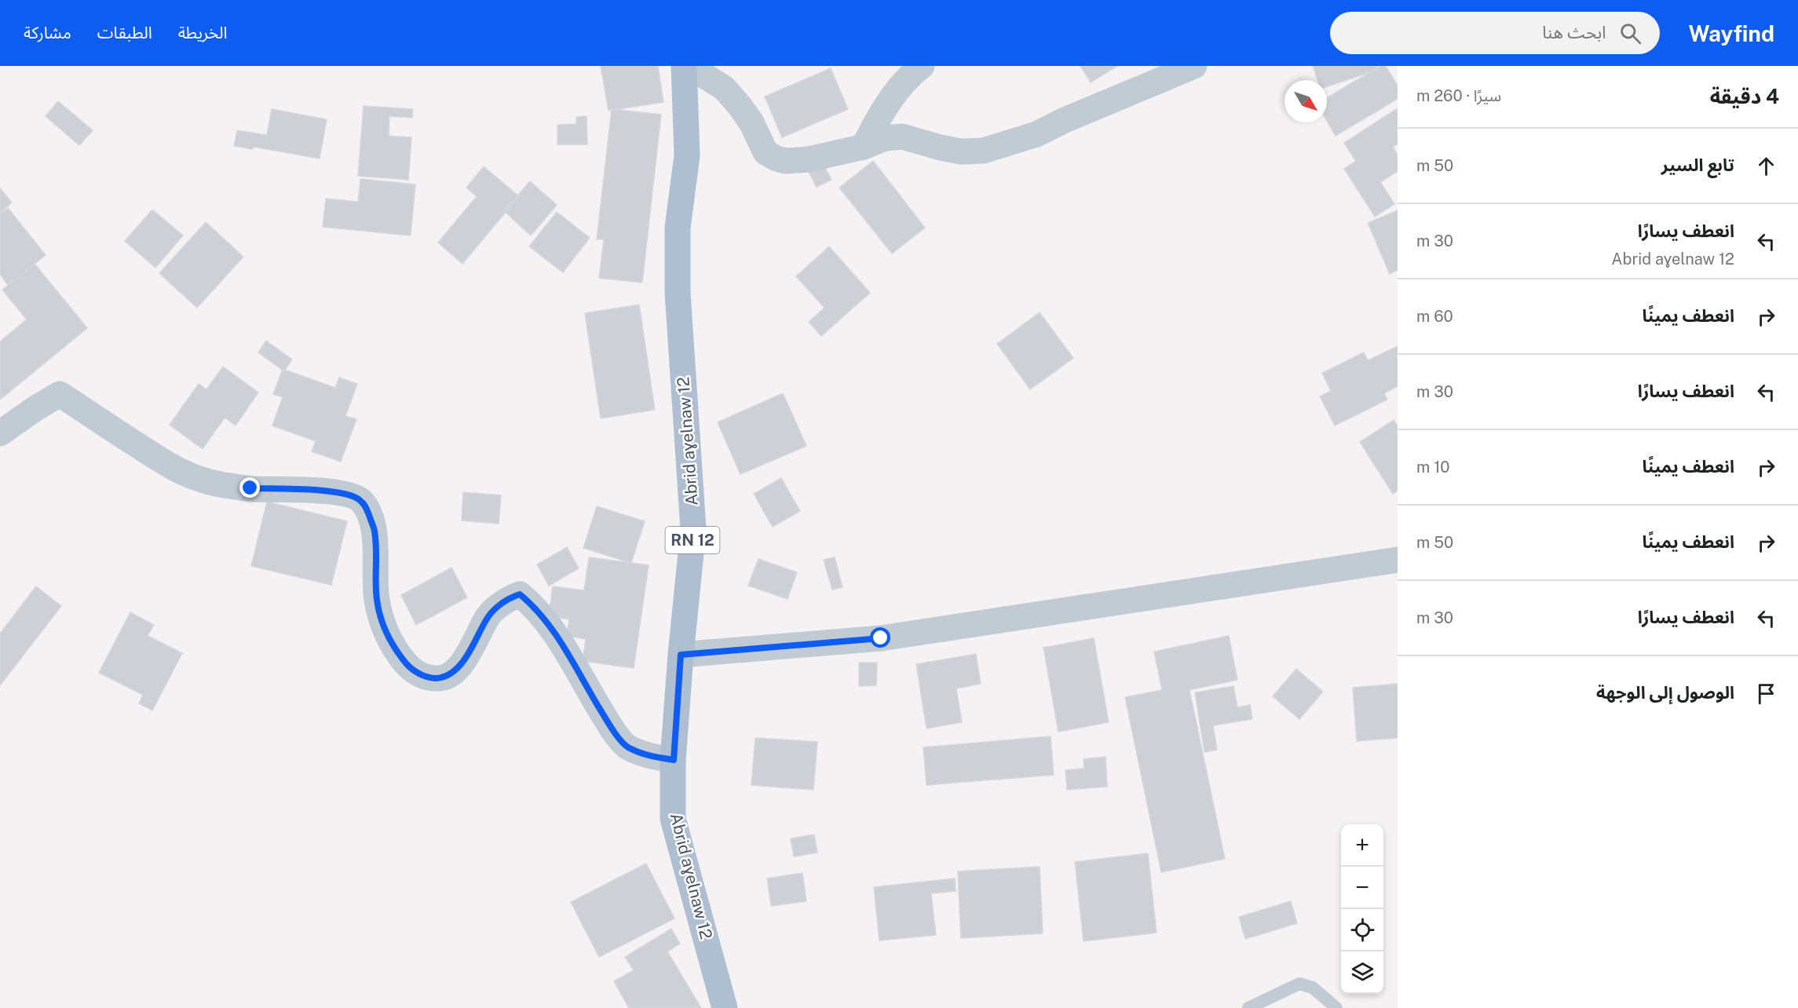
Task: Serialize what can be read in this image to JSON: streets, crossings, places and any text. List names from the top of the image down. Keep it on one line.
{"streets":{"main road":["Abrid aɣelnaw 12","RN 12"]},"north":"bottom right","page":{"header":"Wayfind","search":"ابحث هنا","nav":["الخريطة","الطبقات","مشاركة"],"heading":["4 دقيقة","سيرًا · 260 m"],"list":[["تابع السير","50 m"],["انعطف يسارًا","Abrid aɣelnaw 12","30 m"],["انعطف يمينًا","60 m"],["انعطف يسارًا","30 m"],["انعطف يمينًا","10 m"],["انعطف يمينًا","50 m"],["انعطف يسارًا","30 m"],"الوصول إلى الوجهة"],"map_buttons":["+","−"]}}
